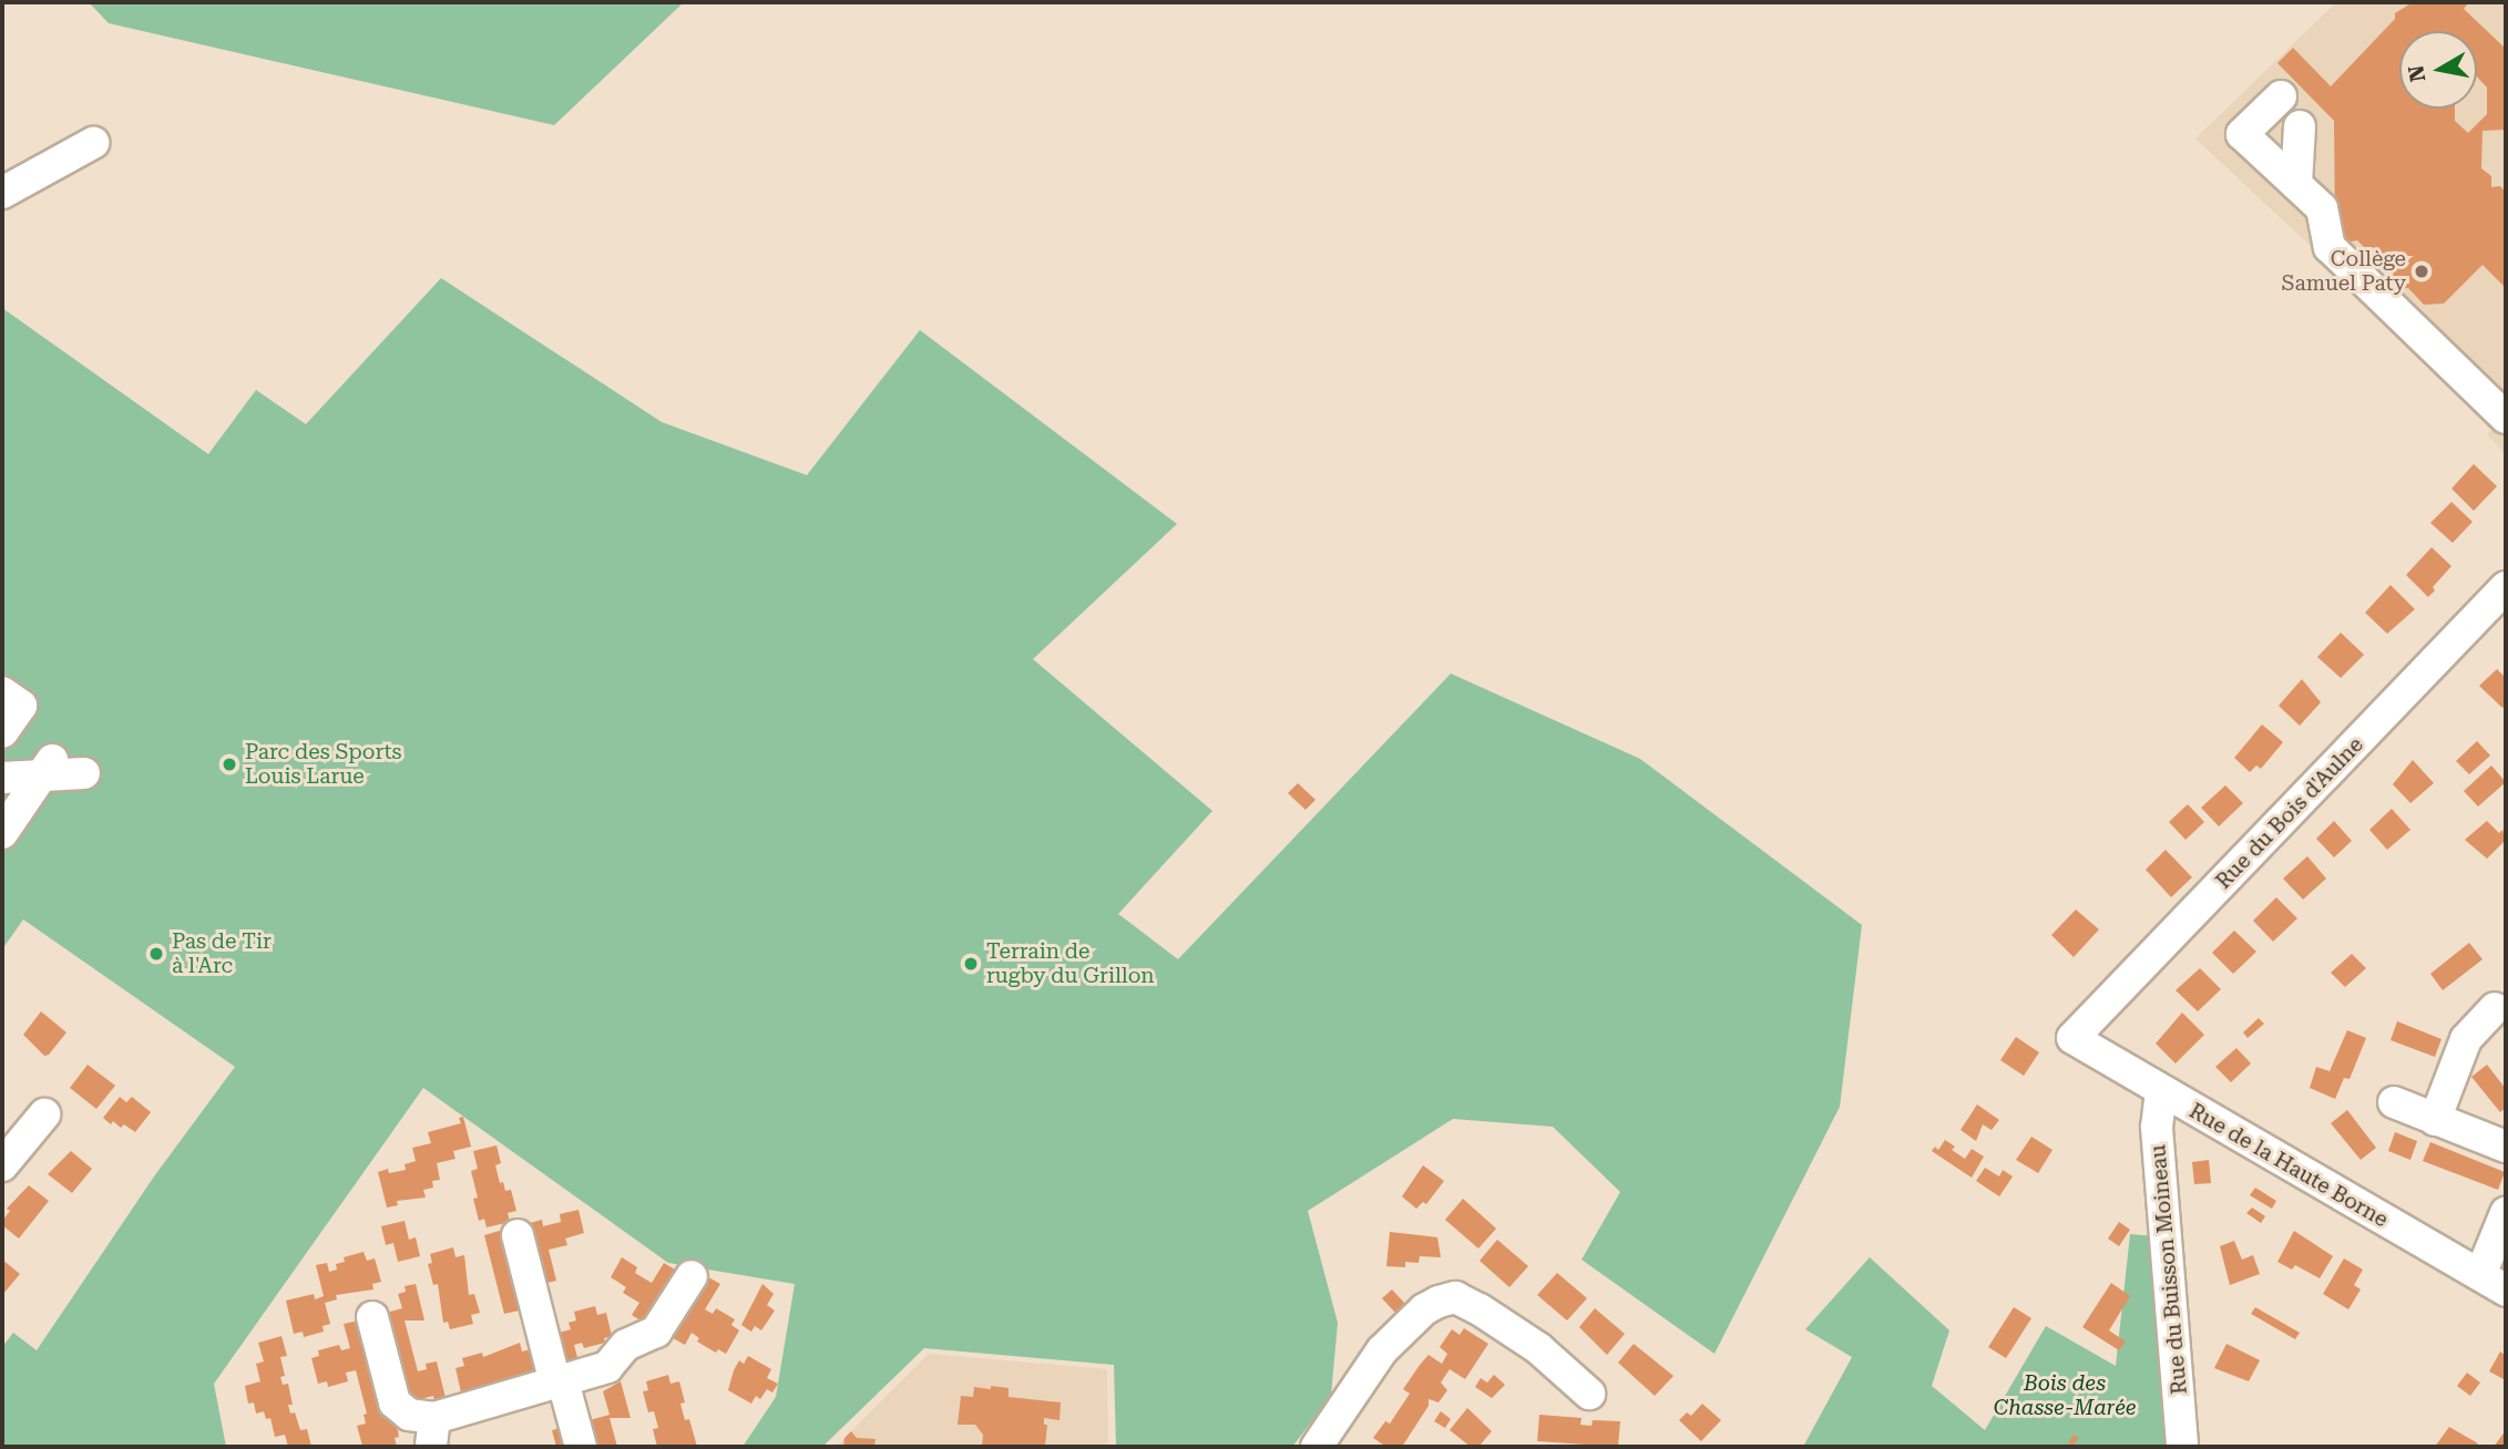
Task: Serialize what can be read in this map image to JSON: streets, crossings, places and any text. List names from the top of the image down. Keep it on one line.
{"streets":{"street":["Rue du Bois d'Aulne","Rue de la Haute Borne","Rue du Buisson Moineau"]},"crossings":[["Rue du Bois d'Aulne","Rue de la Haute Borne"],["Rue de la Haute Borne","Rue du Buisson Moineau"]],"parks":["Bois des Chasse-Marée"],"places":["Collège Samuel Paty","Parc des Sports Louis Larue","Pas de Tir à l'Arc","Terrain de rugby du Grillon"],"north":"left"}
